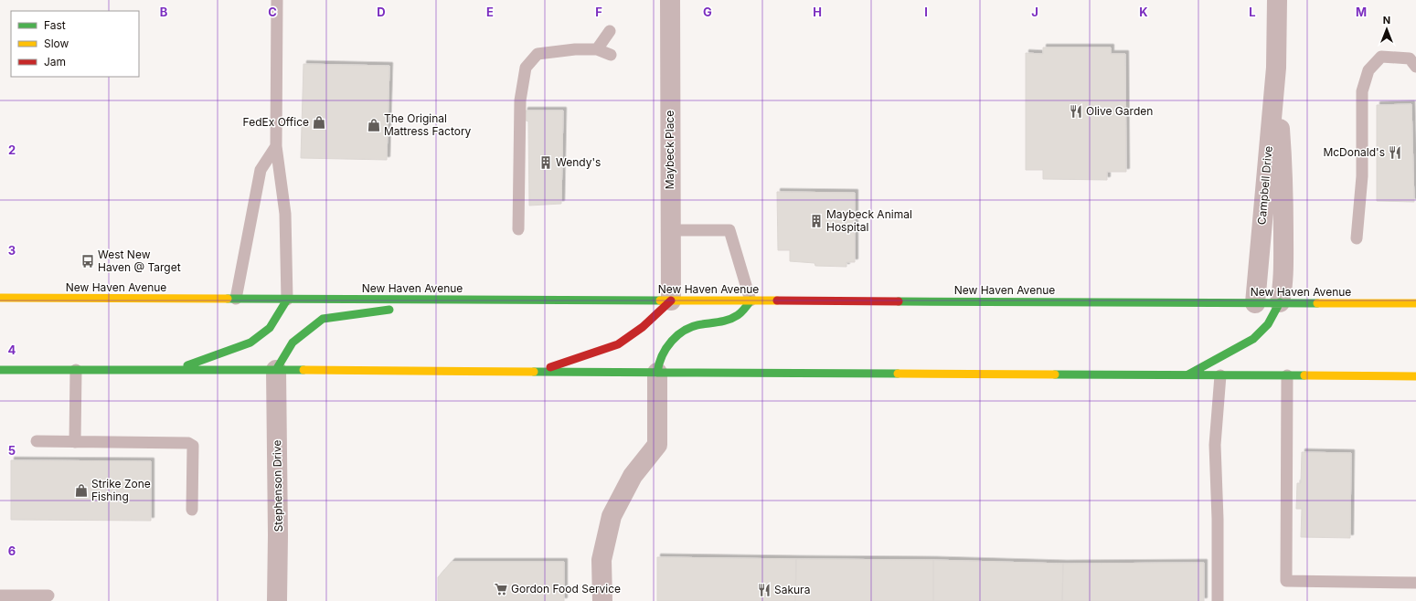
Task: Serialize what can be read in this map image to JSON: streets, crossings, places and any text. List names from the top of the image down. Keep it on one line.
{"streets":{"main road":["New Haven Avenue"],"street":["Maybeck Place","Campbell Drive","Stephenson Drive"]},"crossings":[["Maybeck Place","New Haven Avenue"],["Campbell Drive","New Haven Avenue"]],"places":{"restaurant":["Olive Garden","McDonald's","Sakura"],"shop":["FedEx Office","The Original Mattress Factory","Strike Zone Fishing"],"building":["Wendy's","Maybeck Animal Hospital"],"bus stop":["West New Haven @ Target"],"supermarket":["Gordon Food Service"]},"legend":["Fast","Slow","Jam"],"north":"top","grid":{"columns":["B","C","D","E","F","G","H","I","J","K","L","M"],"rows":["2","3","4","5","6"]}}
